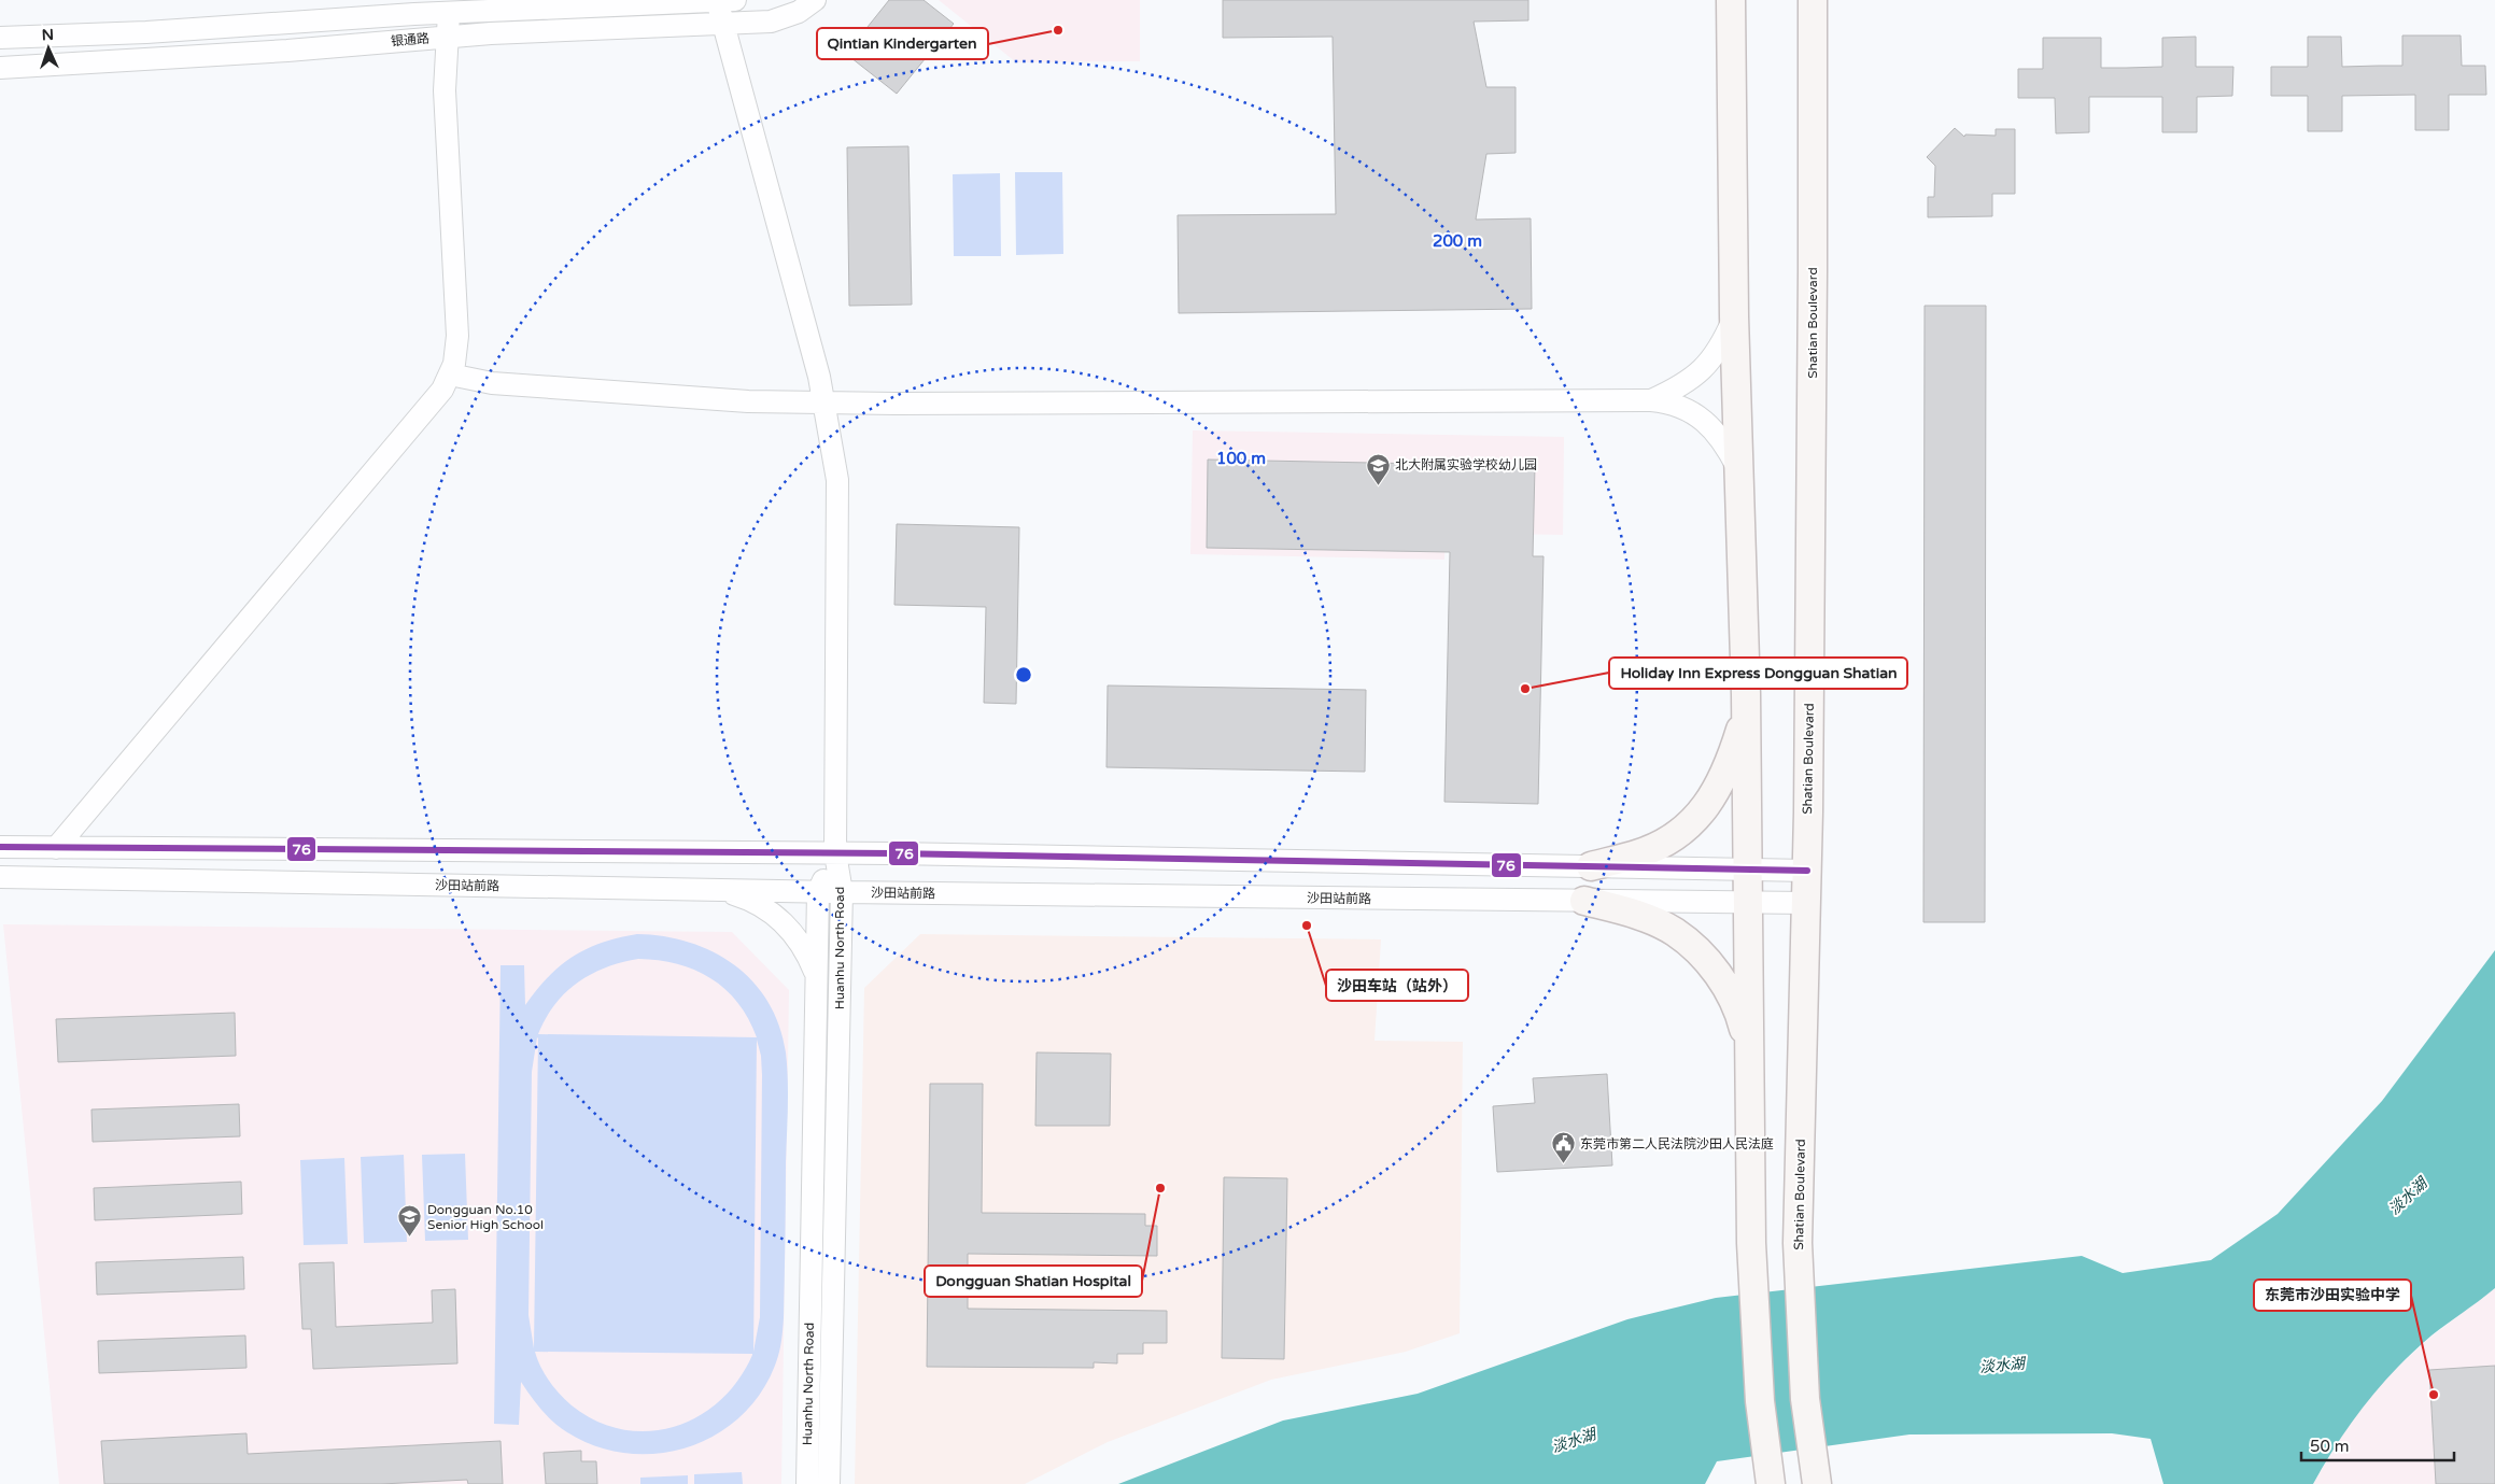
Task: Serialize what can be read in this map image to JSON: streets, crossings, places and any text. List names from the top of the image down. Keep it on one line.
{"streets":{"main road":["Shatian Boulevard"],"street":["银通路","沙田站前路","Huanhu North Road"]},"crossings":[["Shatian Boulevard","沙田站前路"],["沙田站前路","Huanhu North Road"]],"water":["淡水湖"],"places":{"other":["Qintian Kindergarten","Holiday Inn Express Dongguan Shatian","沙田车站（站外）","Dongguan Shatian Hospital","东莞市沙田实验中学"],"school or university":["北大附属实验学校幼儿园","Dongguan No.10 Senior High School"],"public building":["东莞市第二人民法院沙田人民法庭"]},"lines":["transit line 76"],"scale_bar":"50 m","north":"top","rings":["200 m","100 m"]}
